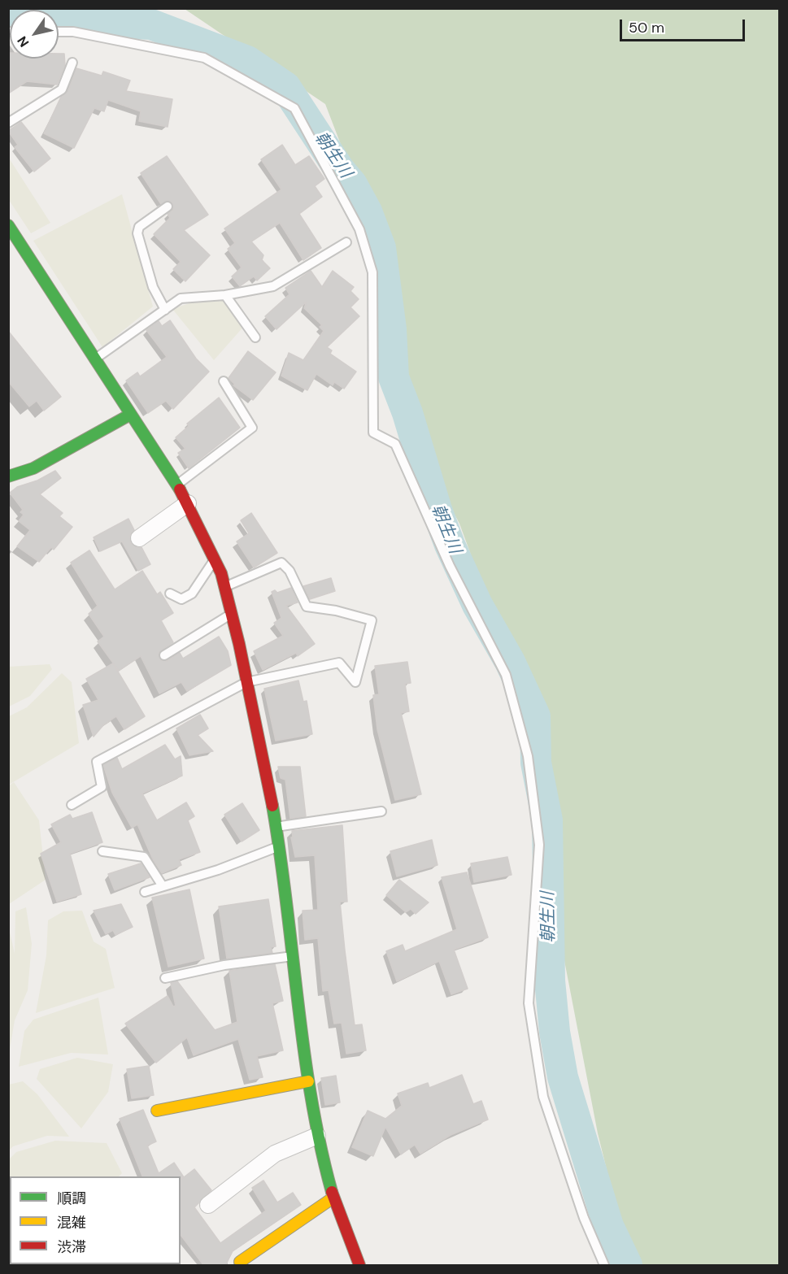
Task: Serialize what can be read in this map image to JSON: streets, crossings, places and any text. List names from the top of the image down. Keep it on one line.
{"water":["朝生川"],"legend":["順調","混雑","渋滞"],"scale_bar":"50 m","north":"bottom left"}
